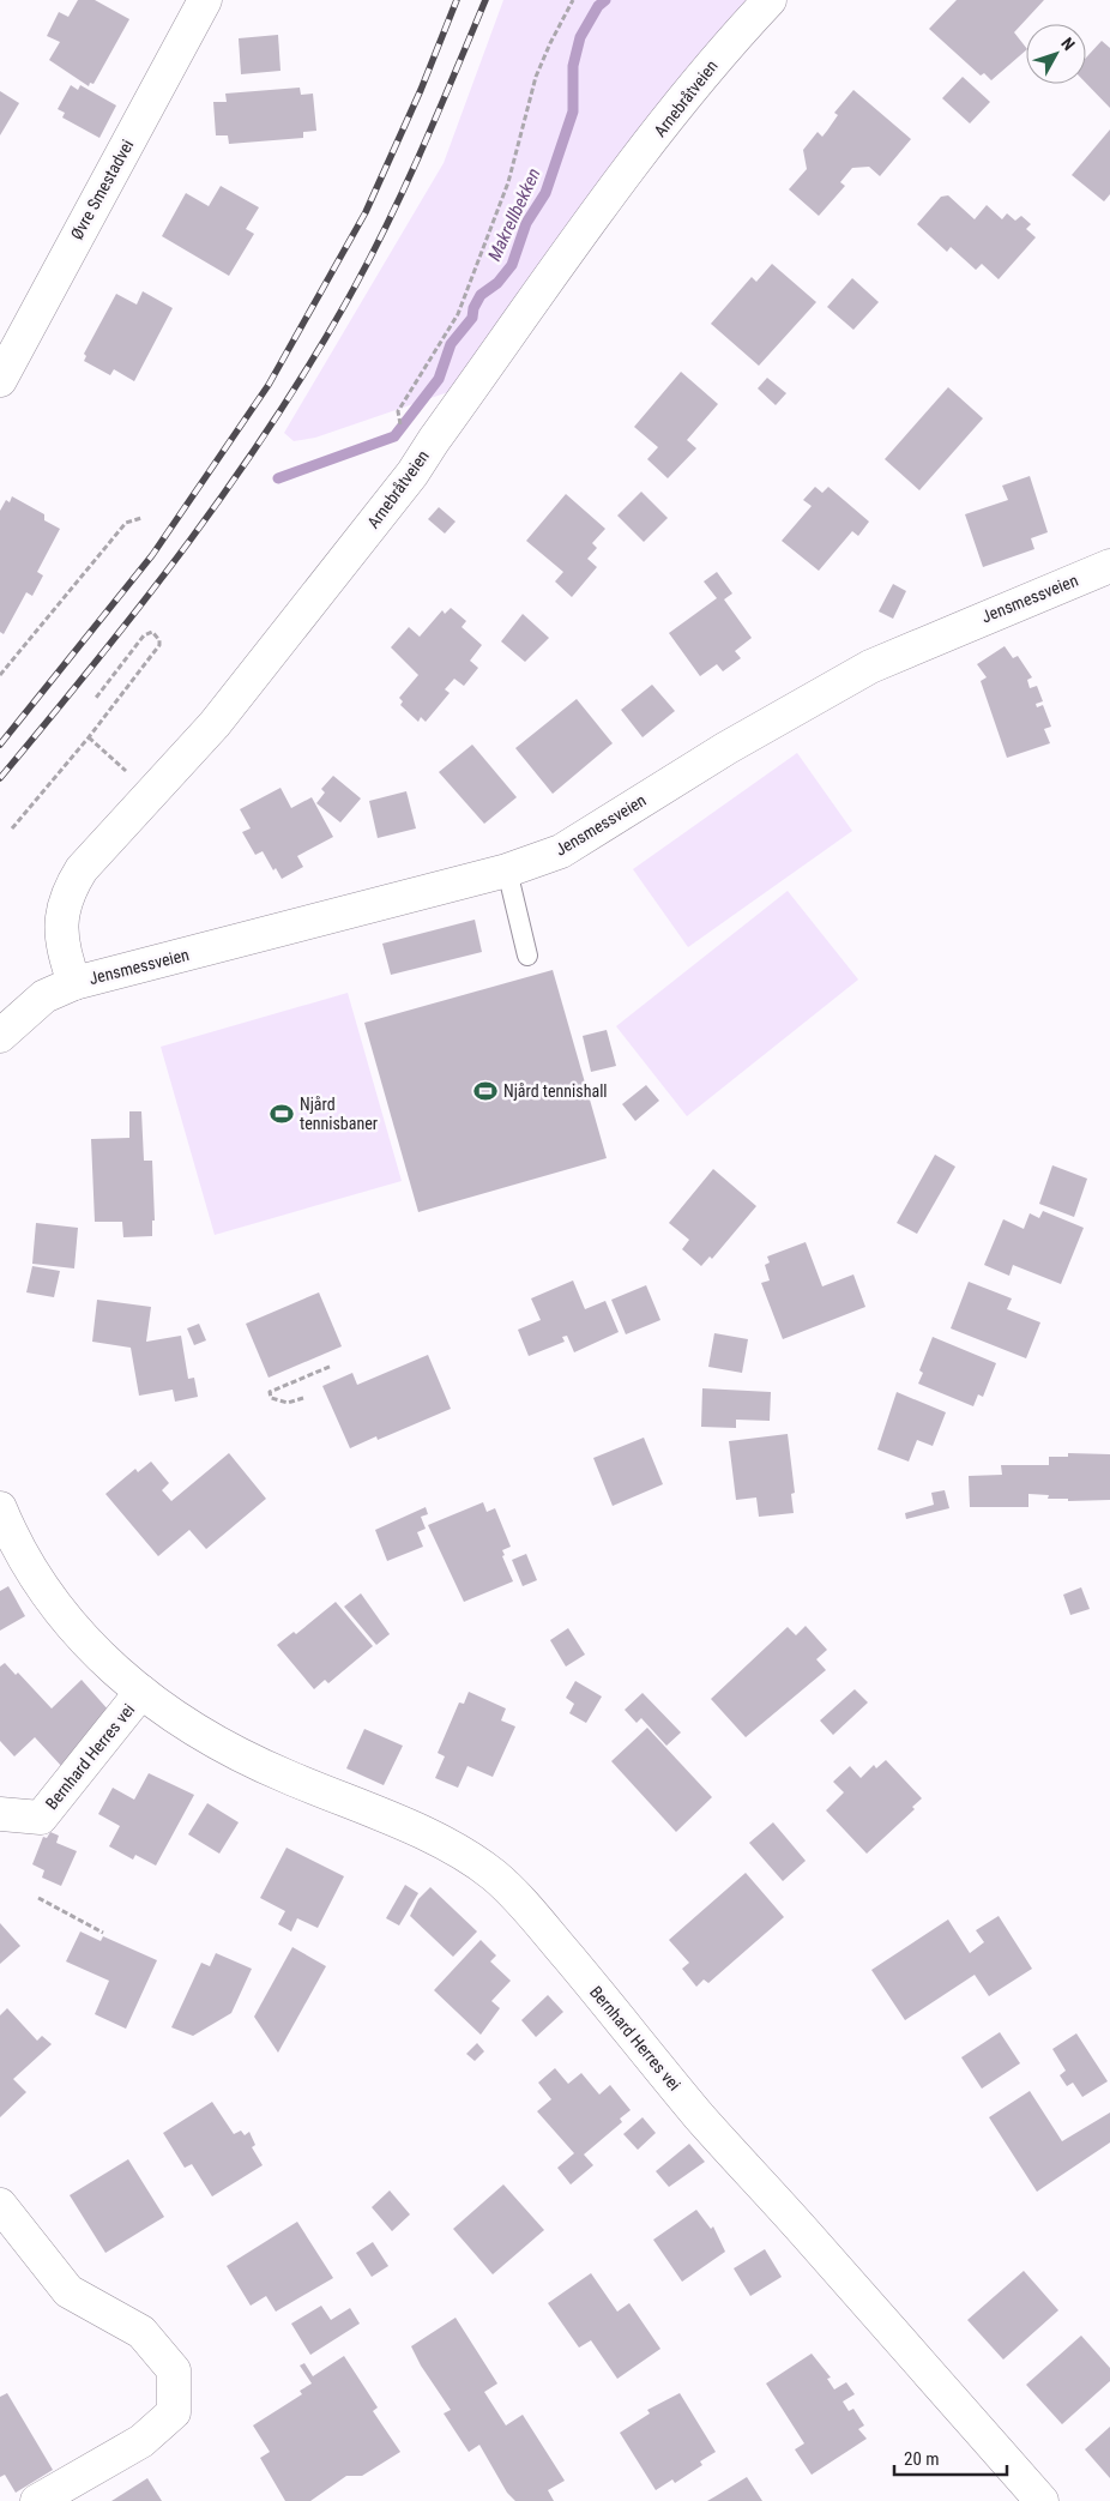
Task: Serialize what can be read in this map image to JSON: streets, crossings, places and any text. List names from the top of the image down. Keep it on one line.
{"streets":{"street":["Arnebråtveien","Øvre Smestadvei","Jensmessveien","Bernhard Herres vei"]},"crossings":[["Arnebråtveien","Jensmessveien"]],"water":["Makrellbekken"],"places":{"sports":["Njård tennishall","Njård tennisbaner"]},"scale_bar":"20 m","north":"top right"}
